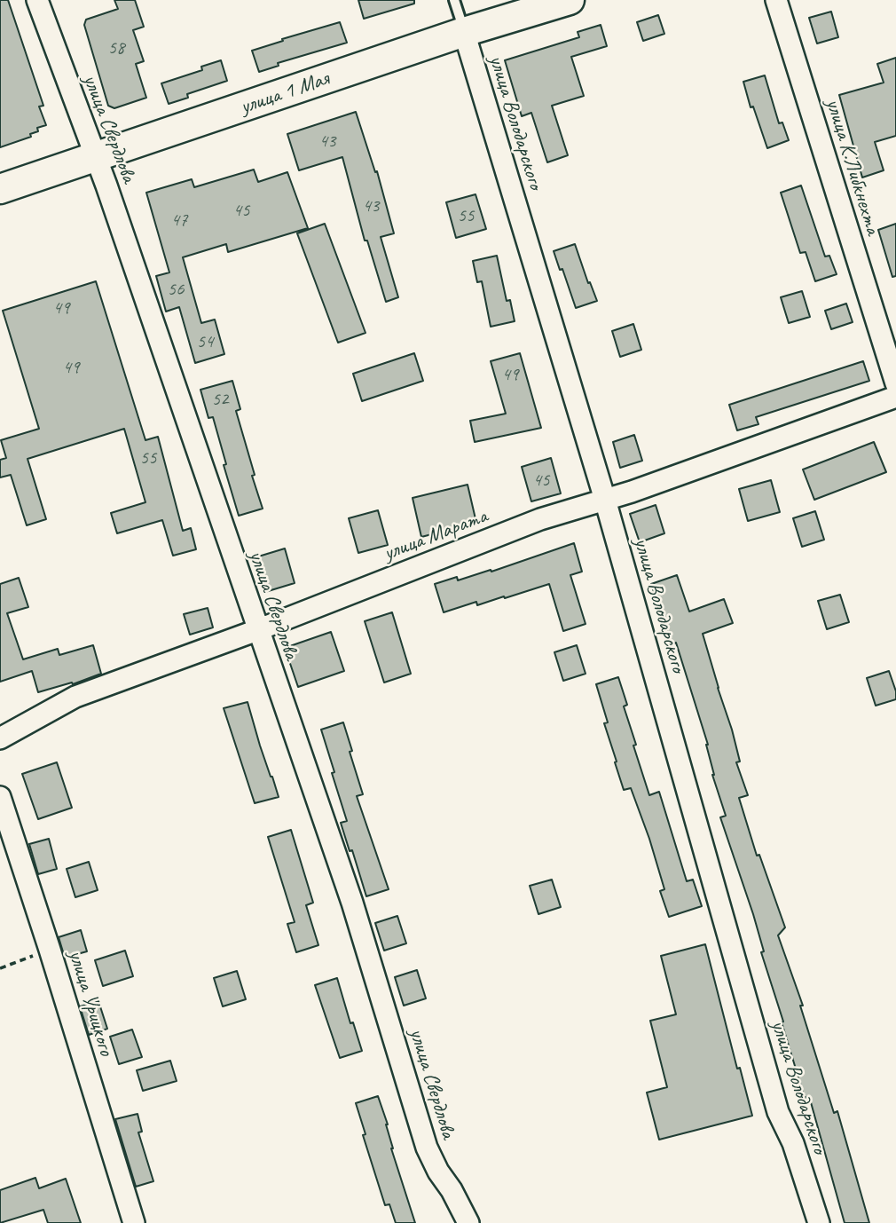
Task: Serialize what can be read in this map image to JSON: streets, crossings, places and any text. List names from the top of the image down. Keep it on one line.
{"streets":{"main road":["улица 1 Мая"],"street":["улица Володарского","улица Свердлова","улица К.Либкнехта","улица Марата","улица Урицкого"]},"crossings":[["улица 1 Мая","улица Володарского"],["улица 1 Мая","улица Свердлова"],["улица Володарского","улица Марата"],["улица Свердлова","улица Марата"]],"house_numbers":["58","43","43","45","55","47","56","49","54","49","49","52","55","45"]}
